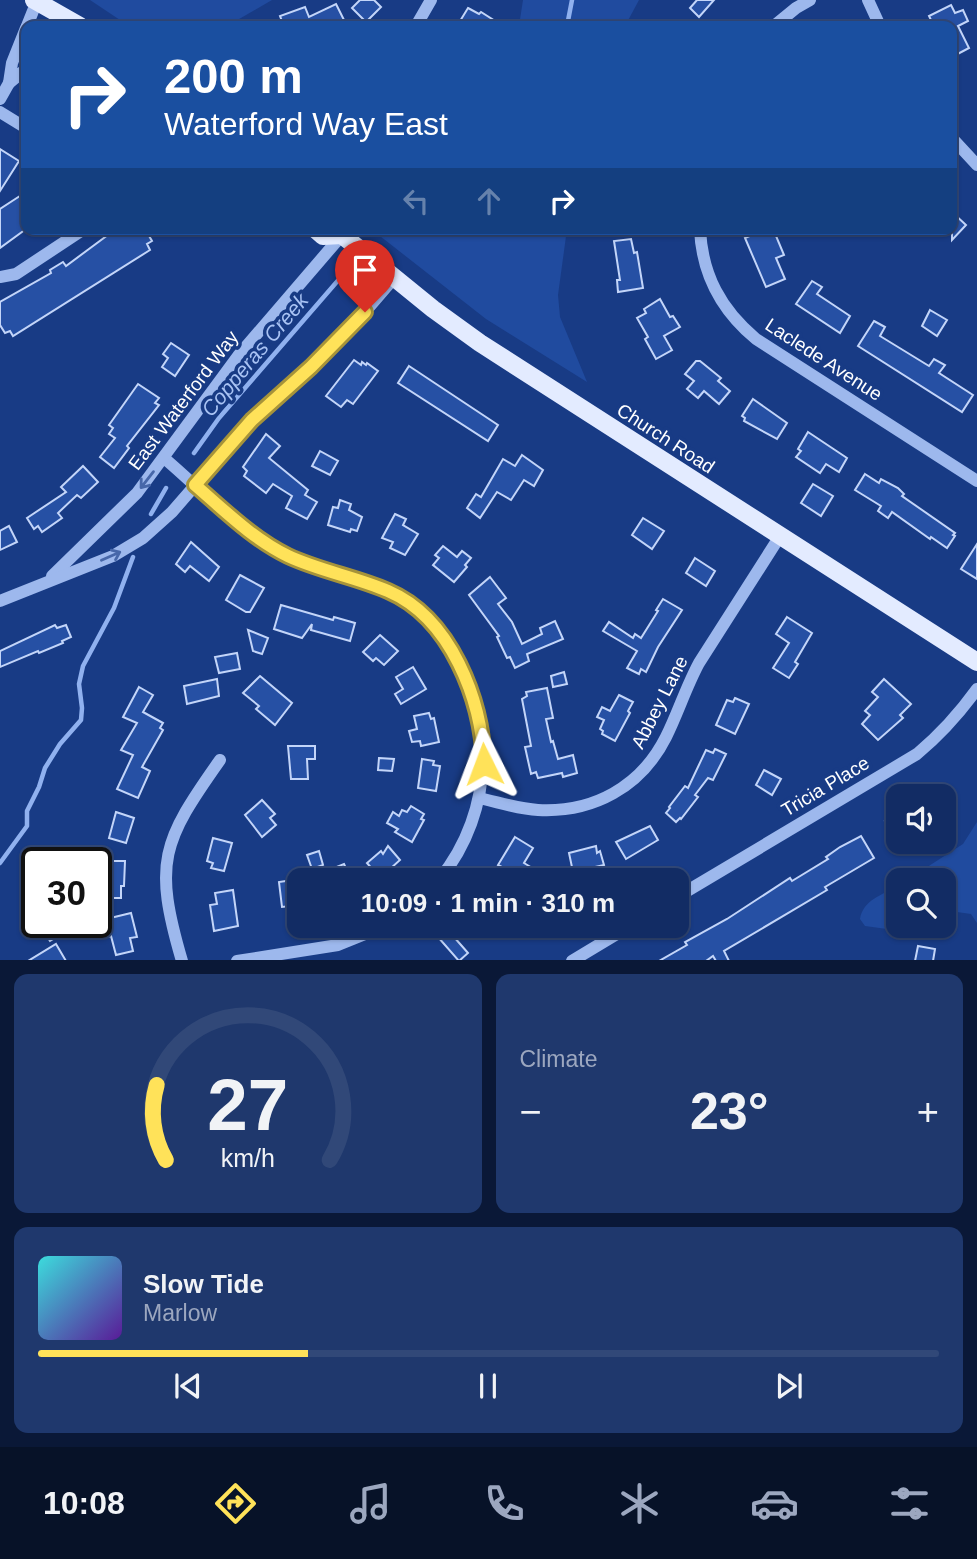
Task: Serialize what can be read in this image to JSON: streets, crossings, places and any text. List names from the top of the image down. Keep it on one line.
{"streets":{"main road":["Church Road"],"street":["Laclede Avenue","East Waterford Way","Abbey Lane","Tricia Place"]},"crossings":[["Church Road","Abbey Lane"]],"water":["Copperas Creek"],"page":{"turn":["200 m","Waterford Way East"],"limit":"30","trip":"10:09 · 1 min · 310 m","tile":"Climate","heat":["−","23°","+"],"song":["Slow Tide","Marlow"],"tabs":"10:08","gauge":["27","km/h"]}}
